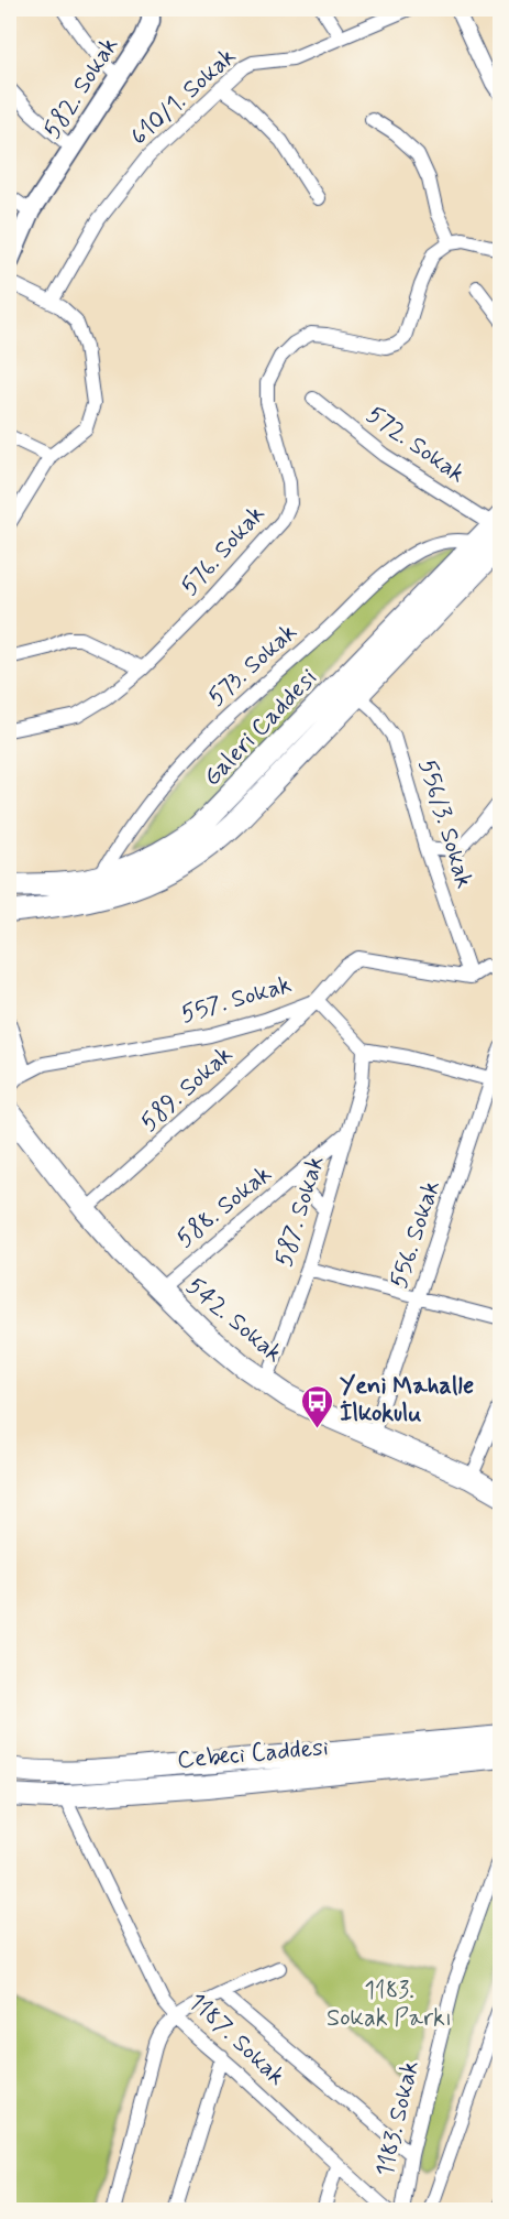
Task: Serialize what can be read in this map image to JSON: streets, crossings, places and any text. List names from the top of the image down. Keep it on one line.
{"streets":{"main road":["Galeri Caddesi","542. Sokak","Cebeci Caddesi"],"street":["582. Sokak","610/1. Sokak","572. Sokak","576. Sokak","573. Sokak","556/3. Sokak","557. Sokak","589. Sokak","588. Sokak","587. Sokak","556. Sokak","1187. Sokak","1183. Sokak"]},"crossings":[["572. Sokak","Galeri Caddesi"],["573. Sokak","Galeri Caddesi"],["Galeri Caddesi","556/3. Sokak"],["556/3. Sokak","557. Sokak"],["557. Sokak","589. Sokak"],["589. Sokak","542. Sokak"],["588. Sokak","587. Sokak"],["588. Sokak","542. Sokak"],["587. Sokak","542. Sokak"],["556. Sokak","542. Sokak"],["Cebeci Caddesi","1187. Sokak"]],"parks":["1183. Sokak Parkı"],"places":{"bus stop":["Yeni Mahalle İlkokulu"]}}
